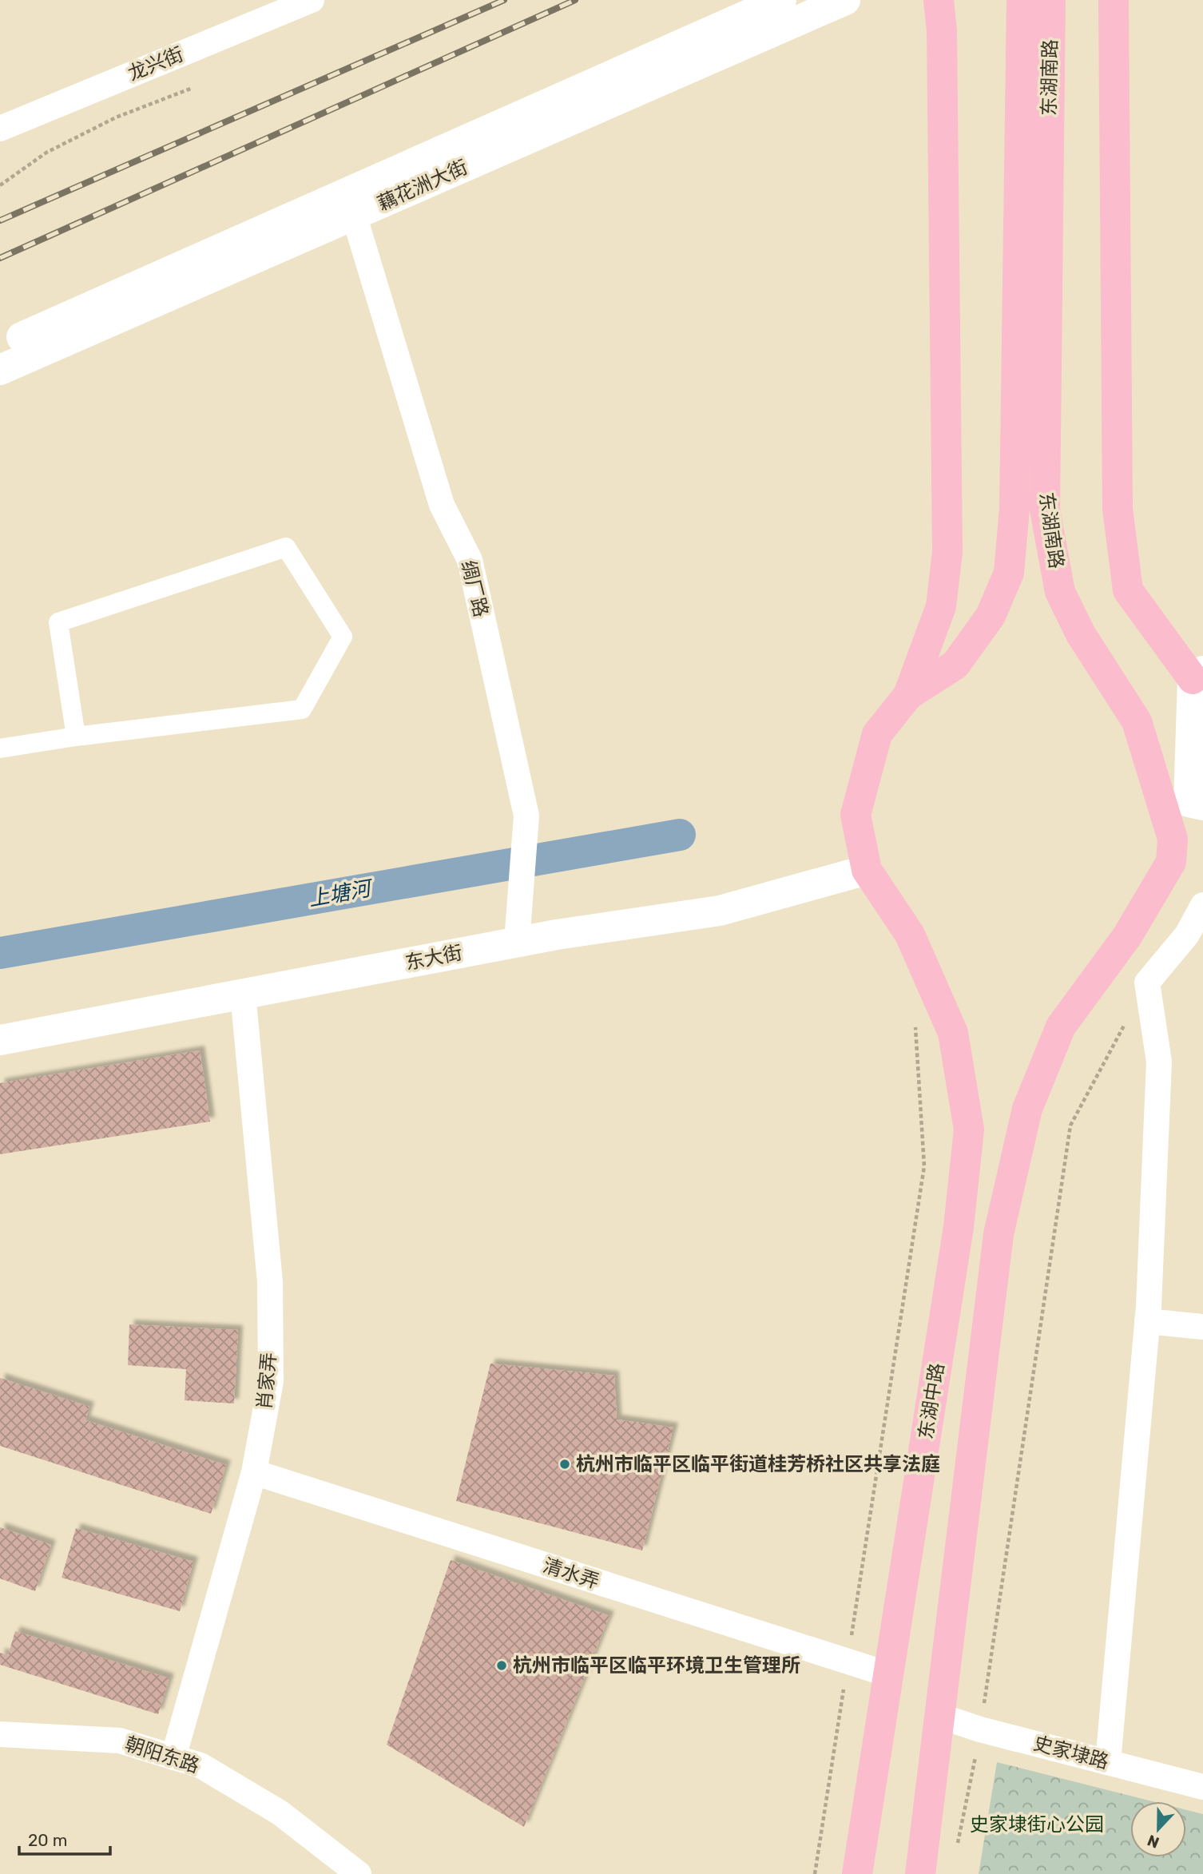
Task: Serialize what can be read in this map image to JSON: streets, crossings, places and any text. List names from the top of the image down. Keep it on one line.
{"streets":{"main road":["东湖南路","藕花洲大街","东大街","东湖中路"],"street":["龙兴街","绸厂路","肖家弄","清水弄","史家埭路","朝阳东路"]},"crossings":[["东湖南路","史家埭路"],["藕花洲大街","绸厂路"],["绸厂路","东大街"],["东大街","肖家弄"],["东大街","东湖中路"],["肖家弄","清水弄"],["肖家弄","朝阳东路"],["东湖中路","清水弄"]],"water":["上塘河"],"parks":["史家埭街心公园"],"places":["杭州市临平区临平街道桂芳桥社区共享法庭","杭州市临平区临平环境卫生管理所"],"scale_bar":"20 m","north":"bottom"}
